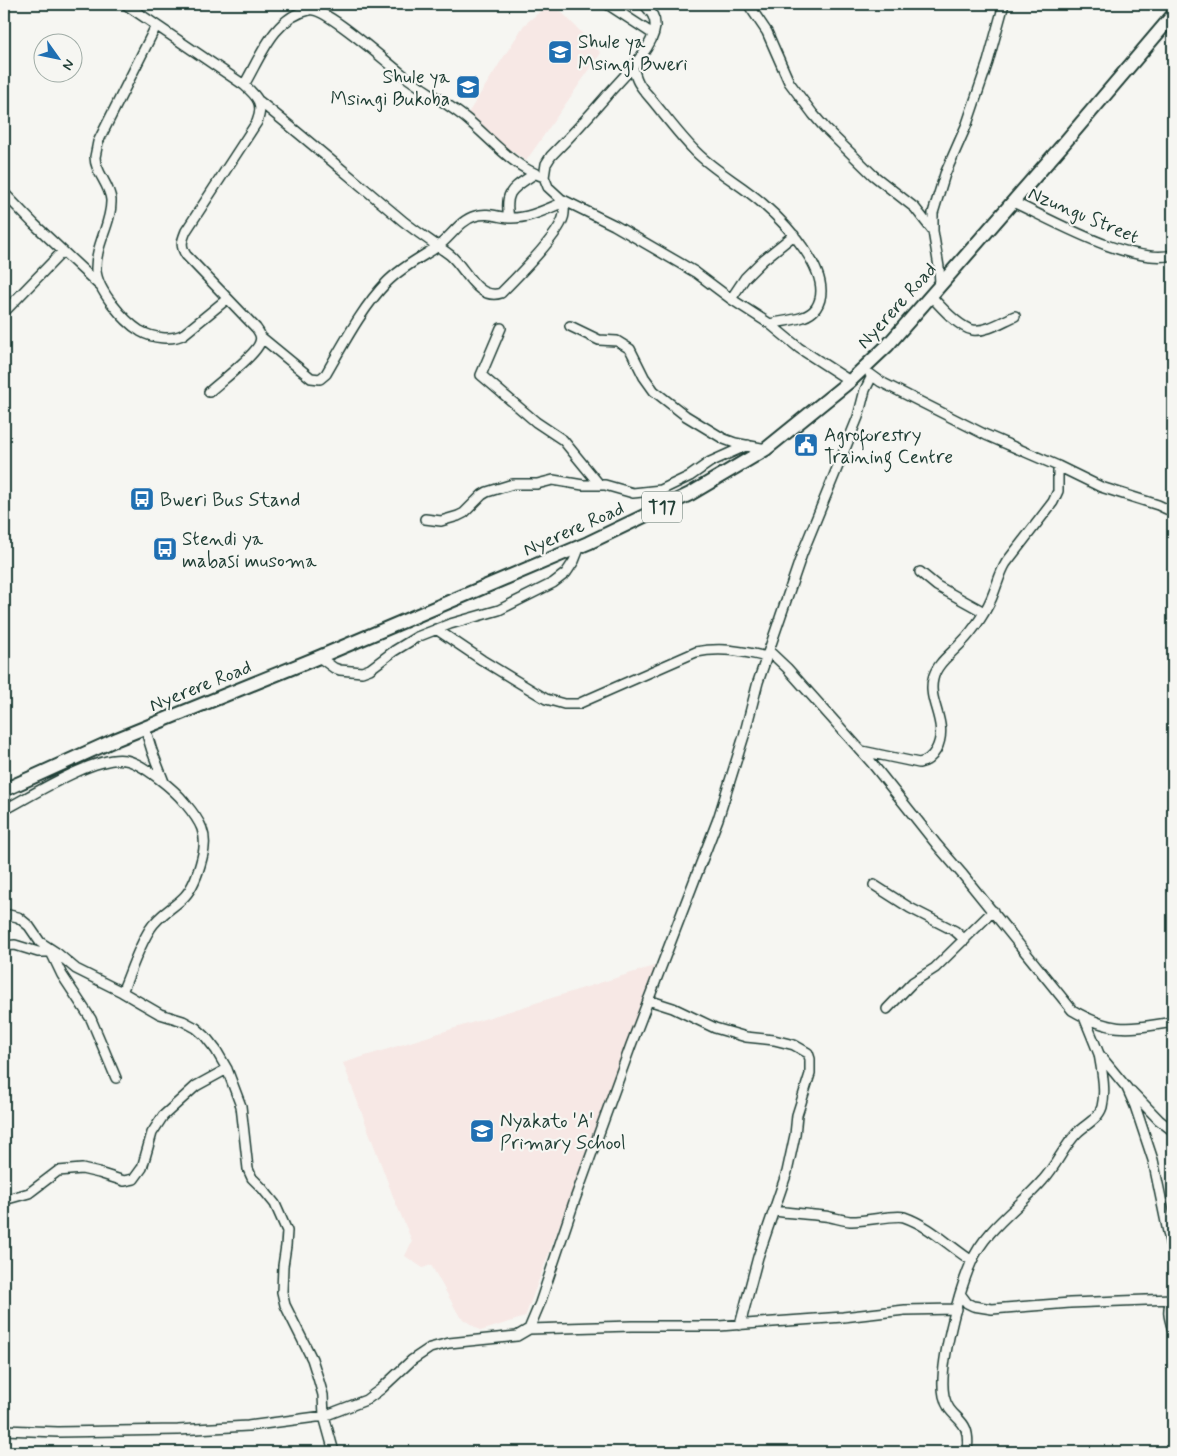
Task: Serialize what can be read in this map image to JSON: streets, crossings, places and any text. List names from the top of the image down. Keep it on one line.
{"streets":{"main road":["Nyerere Road","T17"],"street":["Nzungu Street"]},"crossings":[["Nzungu Street","Nyerere Road"]],"places":{"school or university":["Shule ya Msingi Bweri","Shule ya Msingi Bukoba","Nyakato 'A' Primary School"],"public building":["Agroforestry Training Centre"],"bus stop":["Bweri Bus Stand","Stendi ya mabasi musoma"]},"north":"bottom right"}
